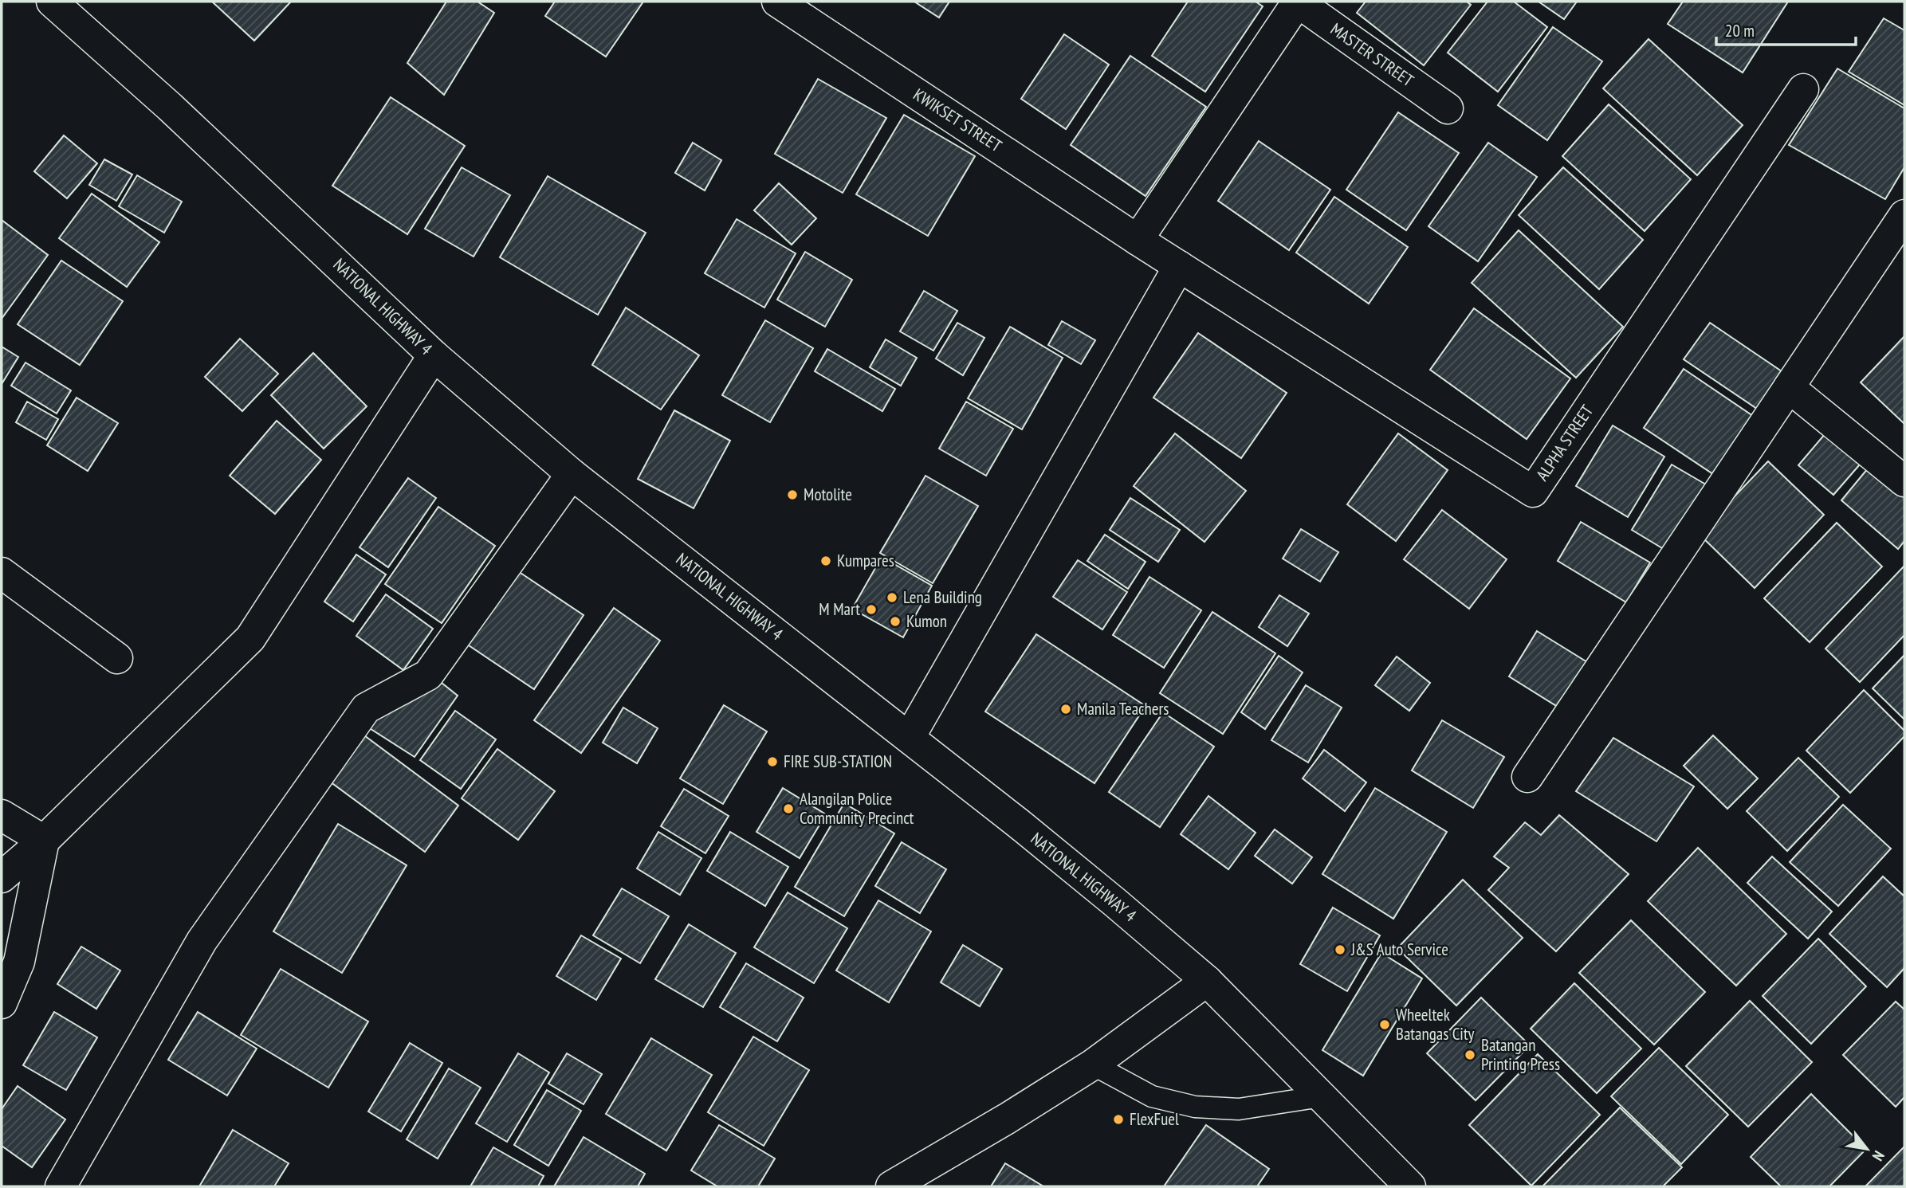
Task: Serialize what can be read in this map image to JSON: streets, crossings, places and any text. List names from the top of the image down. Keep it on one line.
{"streets":{"street":["MASTER STREET","KWIKSET STREET","NATIONAL HIGHWAY 4","ALPHA STREET"]},"crossings":[["KWIKSET STREET","ALPHA STREET"]],"places":["Motolite","Kumpares","Lena Building","M Mart","Kumon","Manila Teachers","FIRE SUB-STATION","Alangilan Police Community Precinct","J&S Auto Service","Wheeltek Batangas City","Batangan Printing Press","FlexFuel"],"scale_bar":"20 m","north":"bottom right"}
